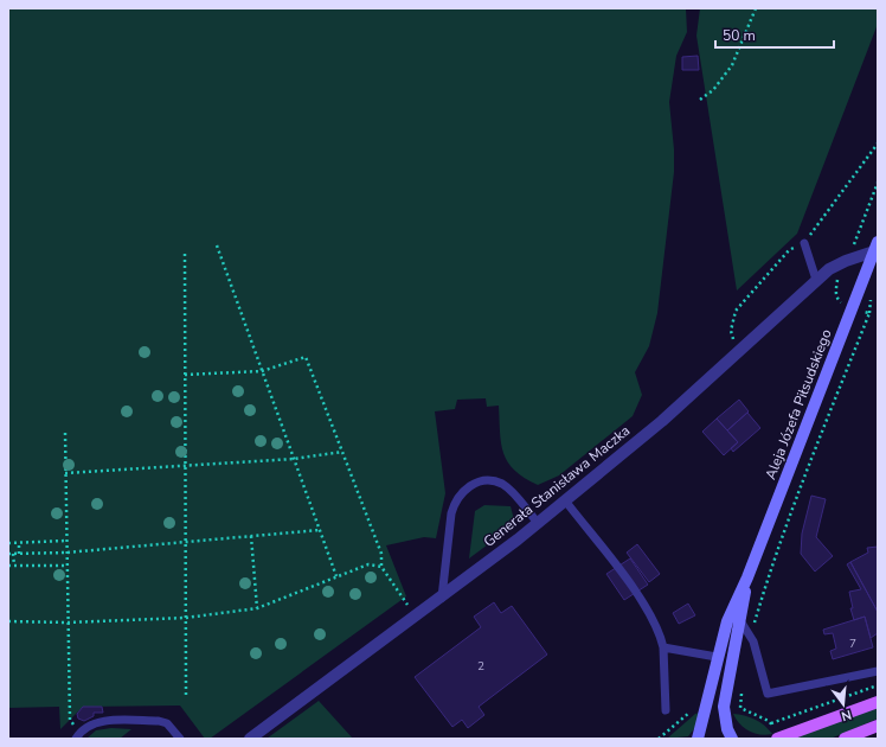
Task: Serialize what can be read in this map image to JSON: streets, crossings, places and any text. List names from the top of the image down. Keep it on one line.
{"streets":{"main road":["Aleja Józefa Piłsudskiego"],"street":["Generała Stanisława Maczka"]},"crossings":[["Aleja Józefa Piłsudskiego","Generała Stanisława Maczka"]],"house_numbers":["7","2"],"scale_bar":"50 m","north":"bottom"}
